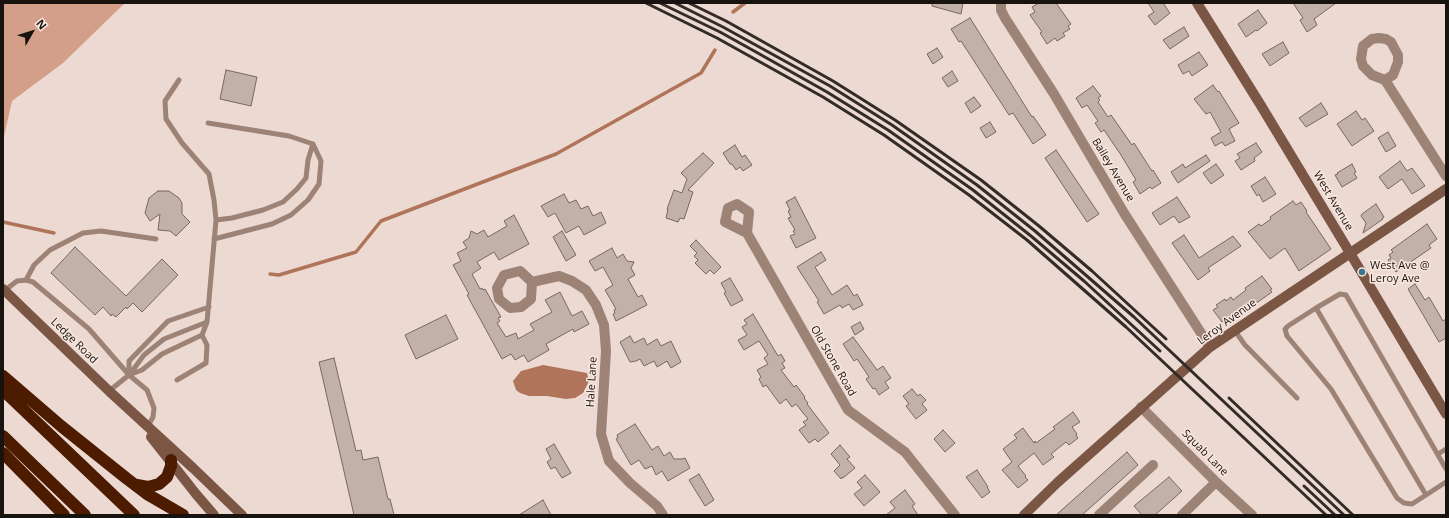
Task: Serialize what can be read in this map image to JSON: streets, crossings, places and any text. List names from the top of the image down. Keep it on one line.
{"streets":{"main road":["West Avenue","Leroy Avenue","Ledge Road"],"street":["Bailey Avenue","Old Stone Road","Hale Lane","Squab Lane"]},"crossings":[["Bailey Avenue","Leroy Avenue"],["West Avenue","Leroy Avenue"],["Leroy Avenue","Squab Lane"]],"places":["West Ave @ Leroy Ave"],"north":"top right"}
